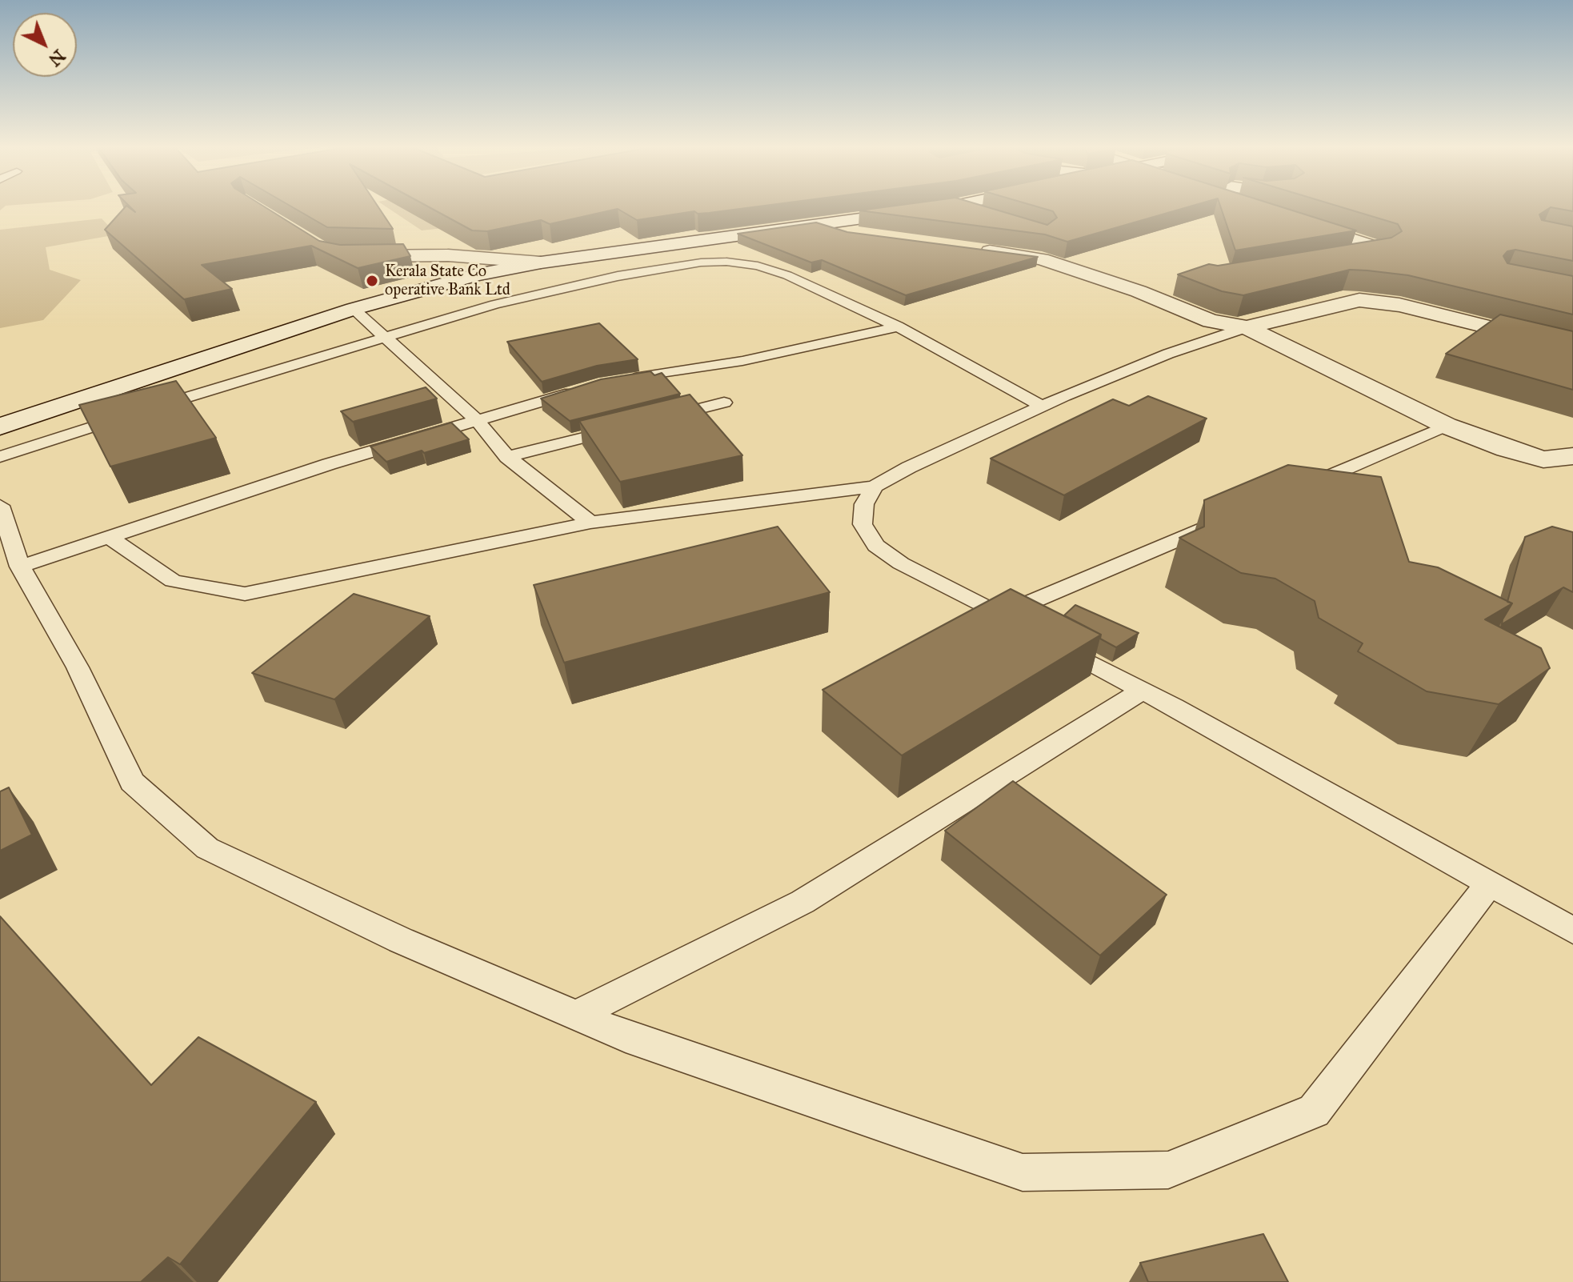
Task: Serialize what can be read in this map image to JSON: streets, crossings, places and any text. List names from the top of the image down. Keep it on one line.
{"places":["Kerala State Co operative Bank Ltd"],"north":"bottom right"}
